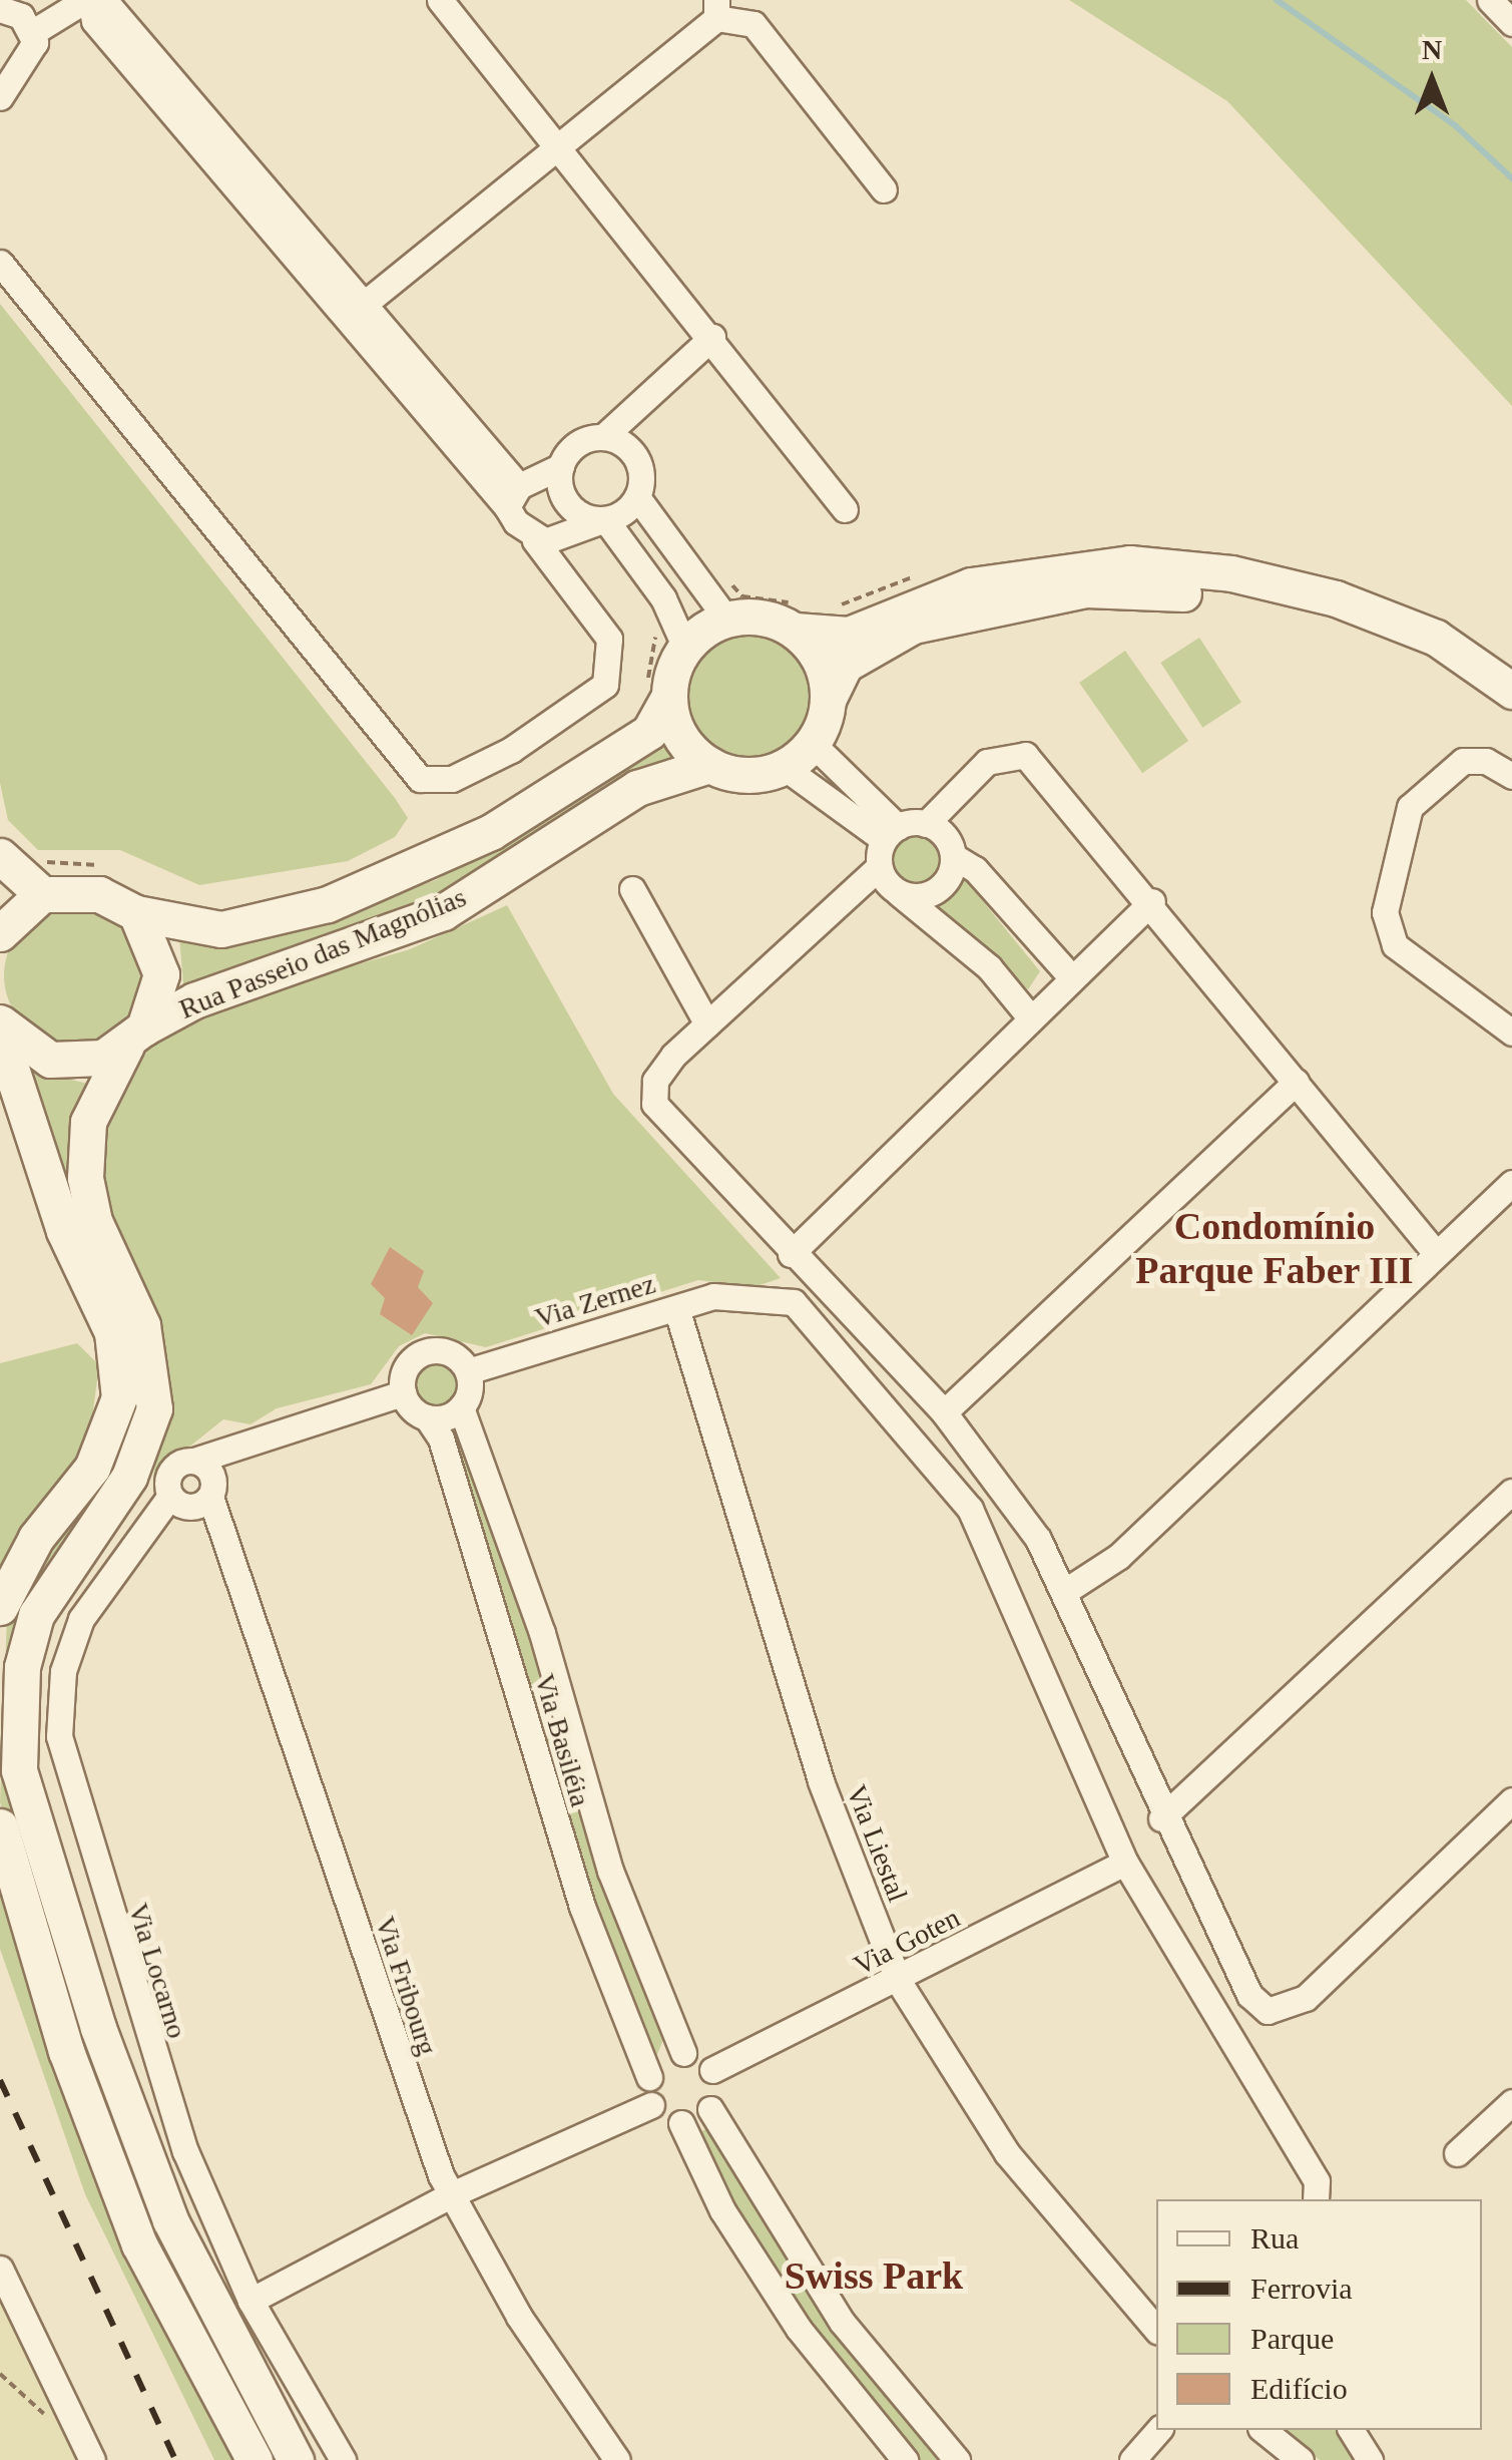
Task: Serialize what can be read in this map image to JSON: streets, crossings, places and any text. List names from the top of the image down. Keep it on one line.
{"streets":{"street":["Rua Passeio das Magnólias","Via Zernez","Via Basiléia","Via Liestal","Via Goten","Via Locarno","Via Fribourg"]},"crossings":[["Via Zernez","Via Basiléia"],["Via Zernez","Via Liestal"],["Via Zernez","Via Goten"],["Via Basiléia","Via Goten"],["Via Liestal","Via Goten"],["Via Locarno","Via Fribourg"]],"districts":["Condomínio Parque Faber III","Swiss Park"],"legend":["Rua","Ferrovia","Parque","Edifício"],"north":"top"}
